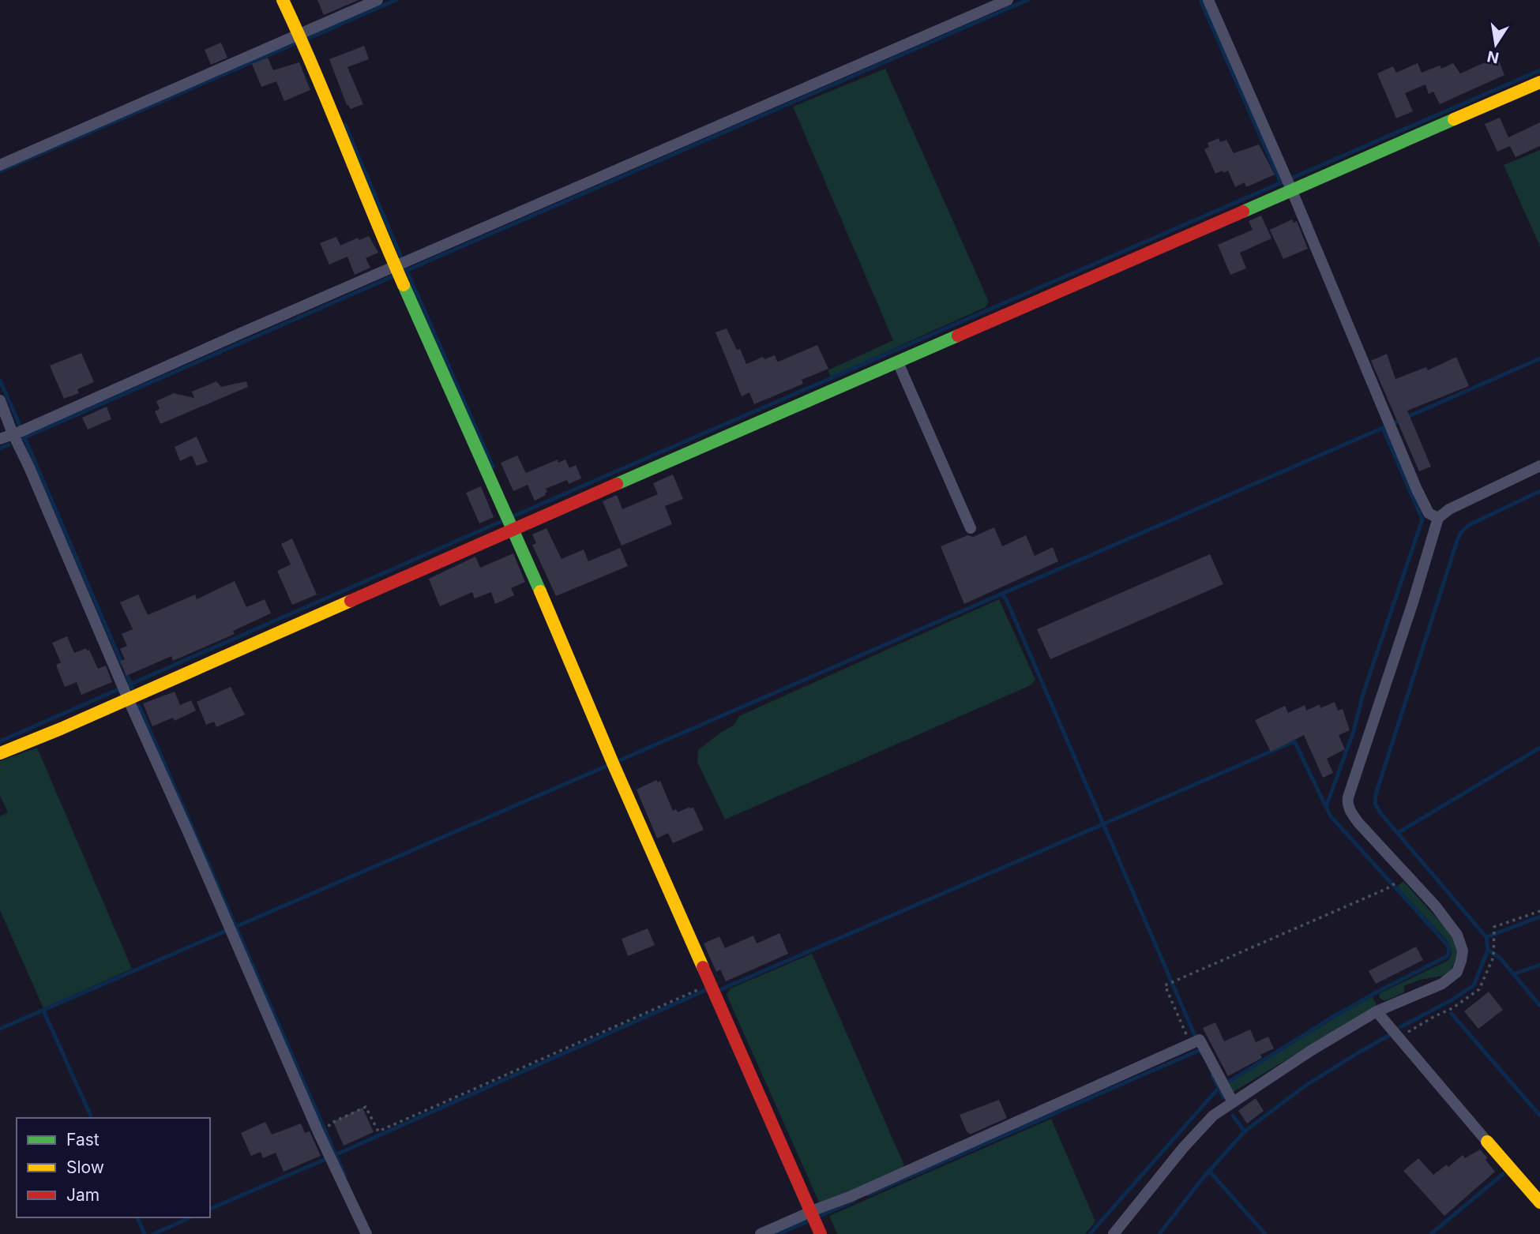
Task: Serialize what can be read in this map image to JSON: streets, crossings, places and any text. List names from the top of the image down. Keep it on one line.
{"legend":["Fast","Slow","Jam"],"north":"bottom"}
